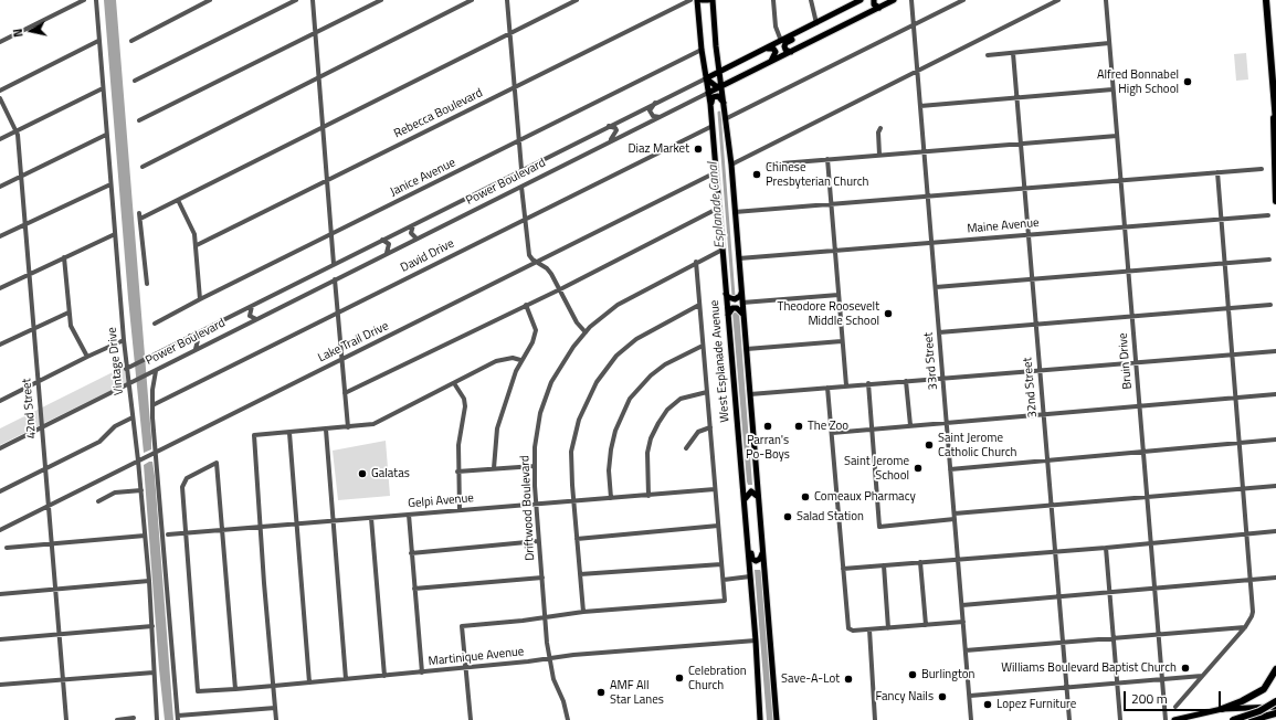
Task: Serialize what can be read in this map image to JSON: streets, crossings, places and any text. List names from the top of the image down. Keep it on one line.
{"streets":{"main road":["Power Boulevard","West Esplanade Avenue"],"street":["Rebecca Boulevard","Janice Avenue","Maine Avenue","David Drive","Lake Trail Drive","Vintage Drive","33rd Street","Bruin Drive","32nd Street","42nd Street","Gelpi Avenue","Driftwood Boulevard","Martinique Avenue"]},"crossings":[["Janice Avenue","West Esplanade Avenue"],["Power Boulevard","Vintage Drive"],["Power Boulevard","West Esplanade Avenue"],["Power Boulevard","42nd Street"],["Maine Avenue","33rd Street"],["Maine Avenue","Bruin Drive"],["Maine Avenue","32nd Street"],["David Drive","West Esplanade Avenue"],["Lake Trail Drive","Vintage Drive"],["Lake Trail Drive","West Esplanade Avenue"],["Lake Trail Drive","42nd Street"],["West Esplanade Avenue","Driftwood Boulevard"],["West Esplanade Avenue","Martinique Avenue"],["Gelpi Avenue","Driftwood Boulevard"],["Gelpi Avenue","Martinique Avenue"],["Driftwood Boulevard","Martinique Avenue"]],"water":["Esplanade Canal"],"places":["Alfred Bonnabel High School","Diaz Market","Chinese Presbyterian Church","Theodore Roosevelt Middle School","Parran's Po-Boys","The Zoo","Saint Jerome Catholic Church","Saint Jerome School","Galatas","Comeaux Pharmacy","Salad Station","Williams Boulevard Baptist Church","Burlington","Celebration Church","Save-A-Lot","AMF All Star Lanes","Fancy Nails","Lopez Furniture"],"scale_bar":"200 m","north":"left"}
